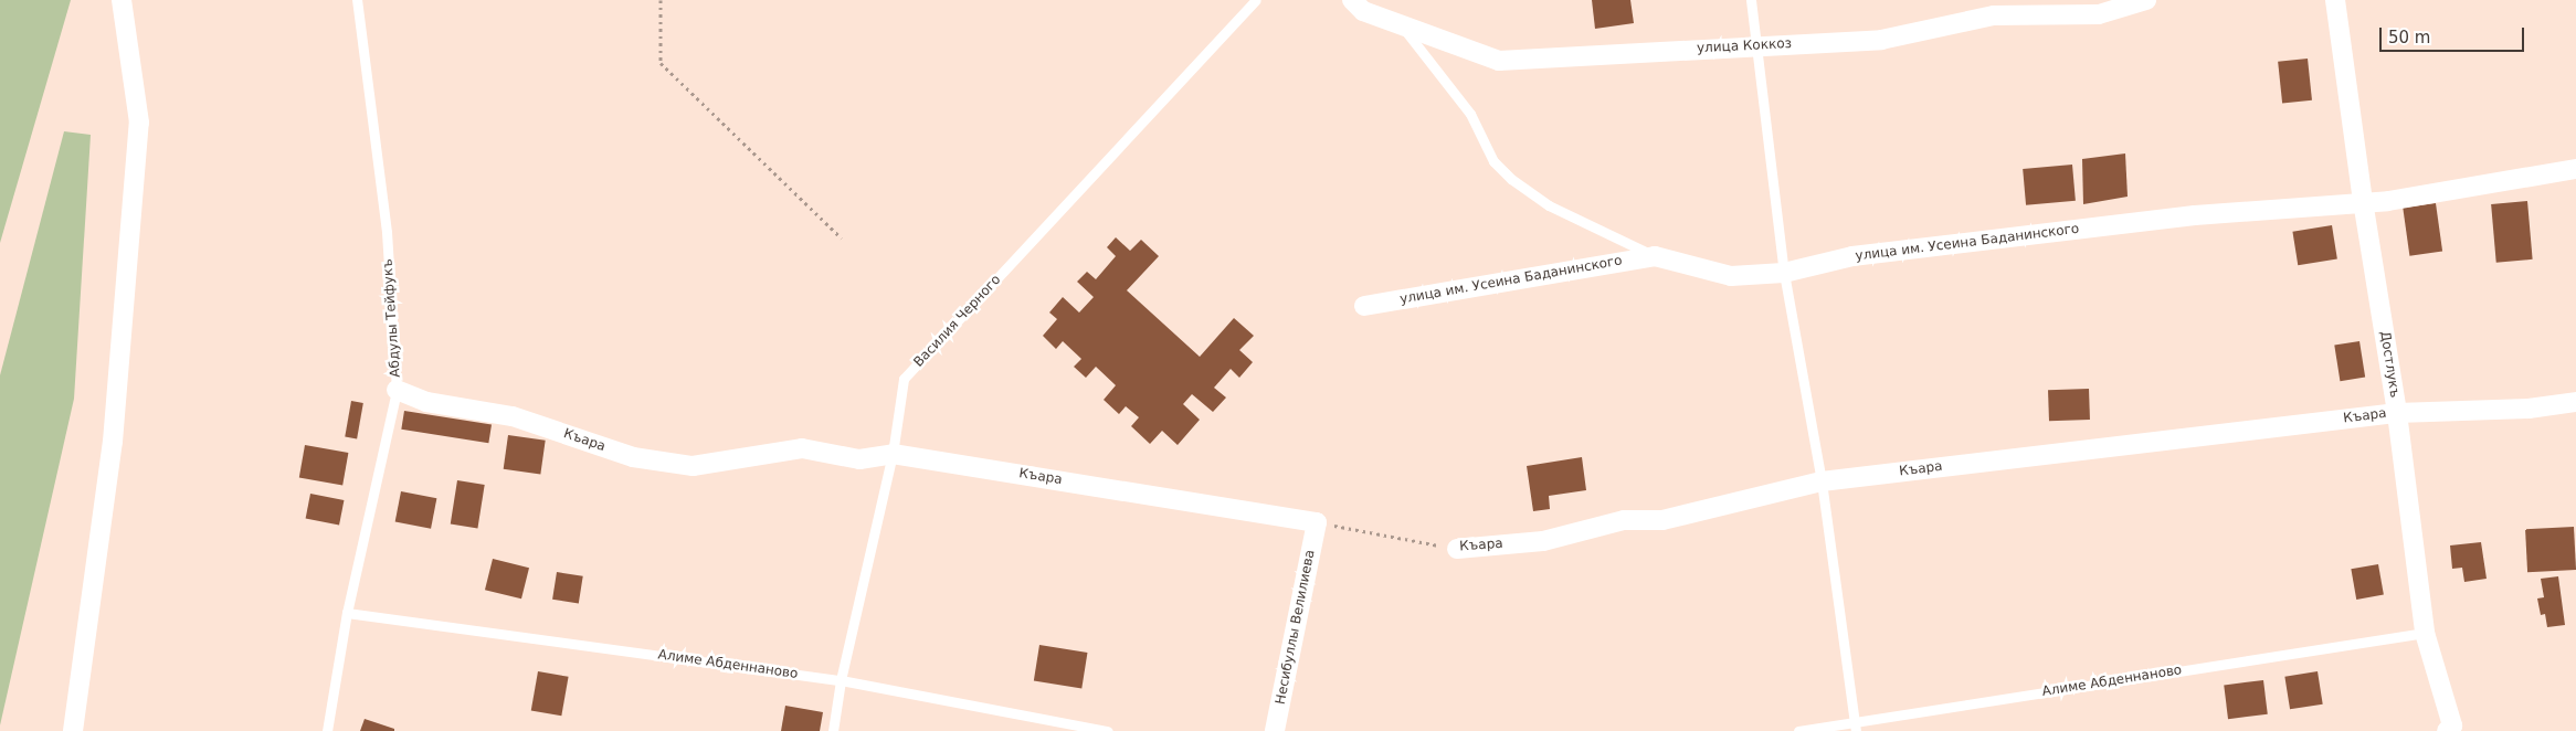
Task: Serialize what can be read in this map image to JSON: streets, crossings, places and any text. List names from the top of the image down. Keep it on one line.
{"streets":{"street":["улица Коккоз","улица им. Усеина Баданинского","Достлукъ","Къара","Несибуллы Велилиева"],"lane":["Абдулы Тейфукъ","Василия Черного","Алиме Абденнаново"]},"crossings":[["улица им. Усеина Баданинского","Достлукъ"],["Абдулы Тейфукъ","Къара"],["Абдулы Тейфукъ","Алиме Абденнаново"],["Василия Черного","Къара"],["Василия Черного","Алиме Абденнаново"],["Достлукъ","Къара"],["Достлукъ","Алиме Абденнаново"],["Къара","Несибуллы Велилиева"]],"scale_bar":"50 m"}
